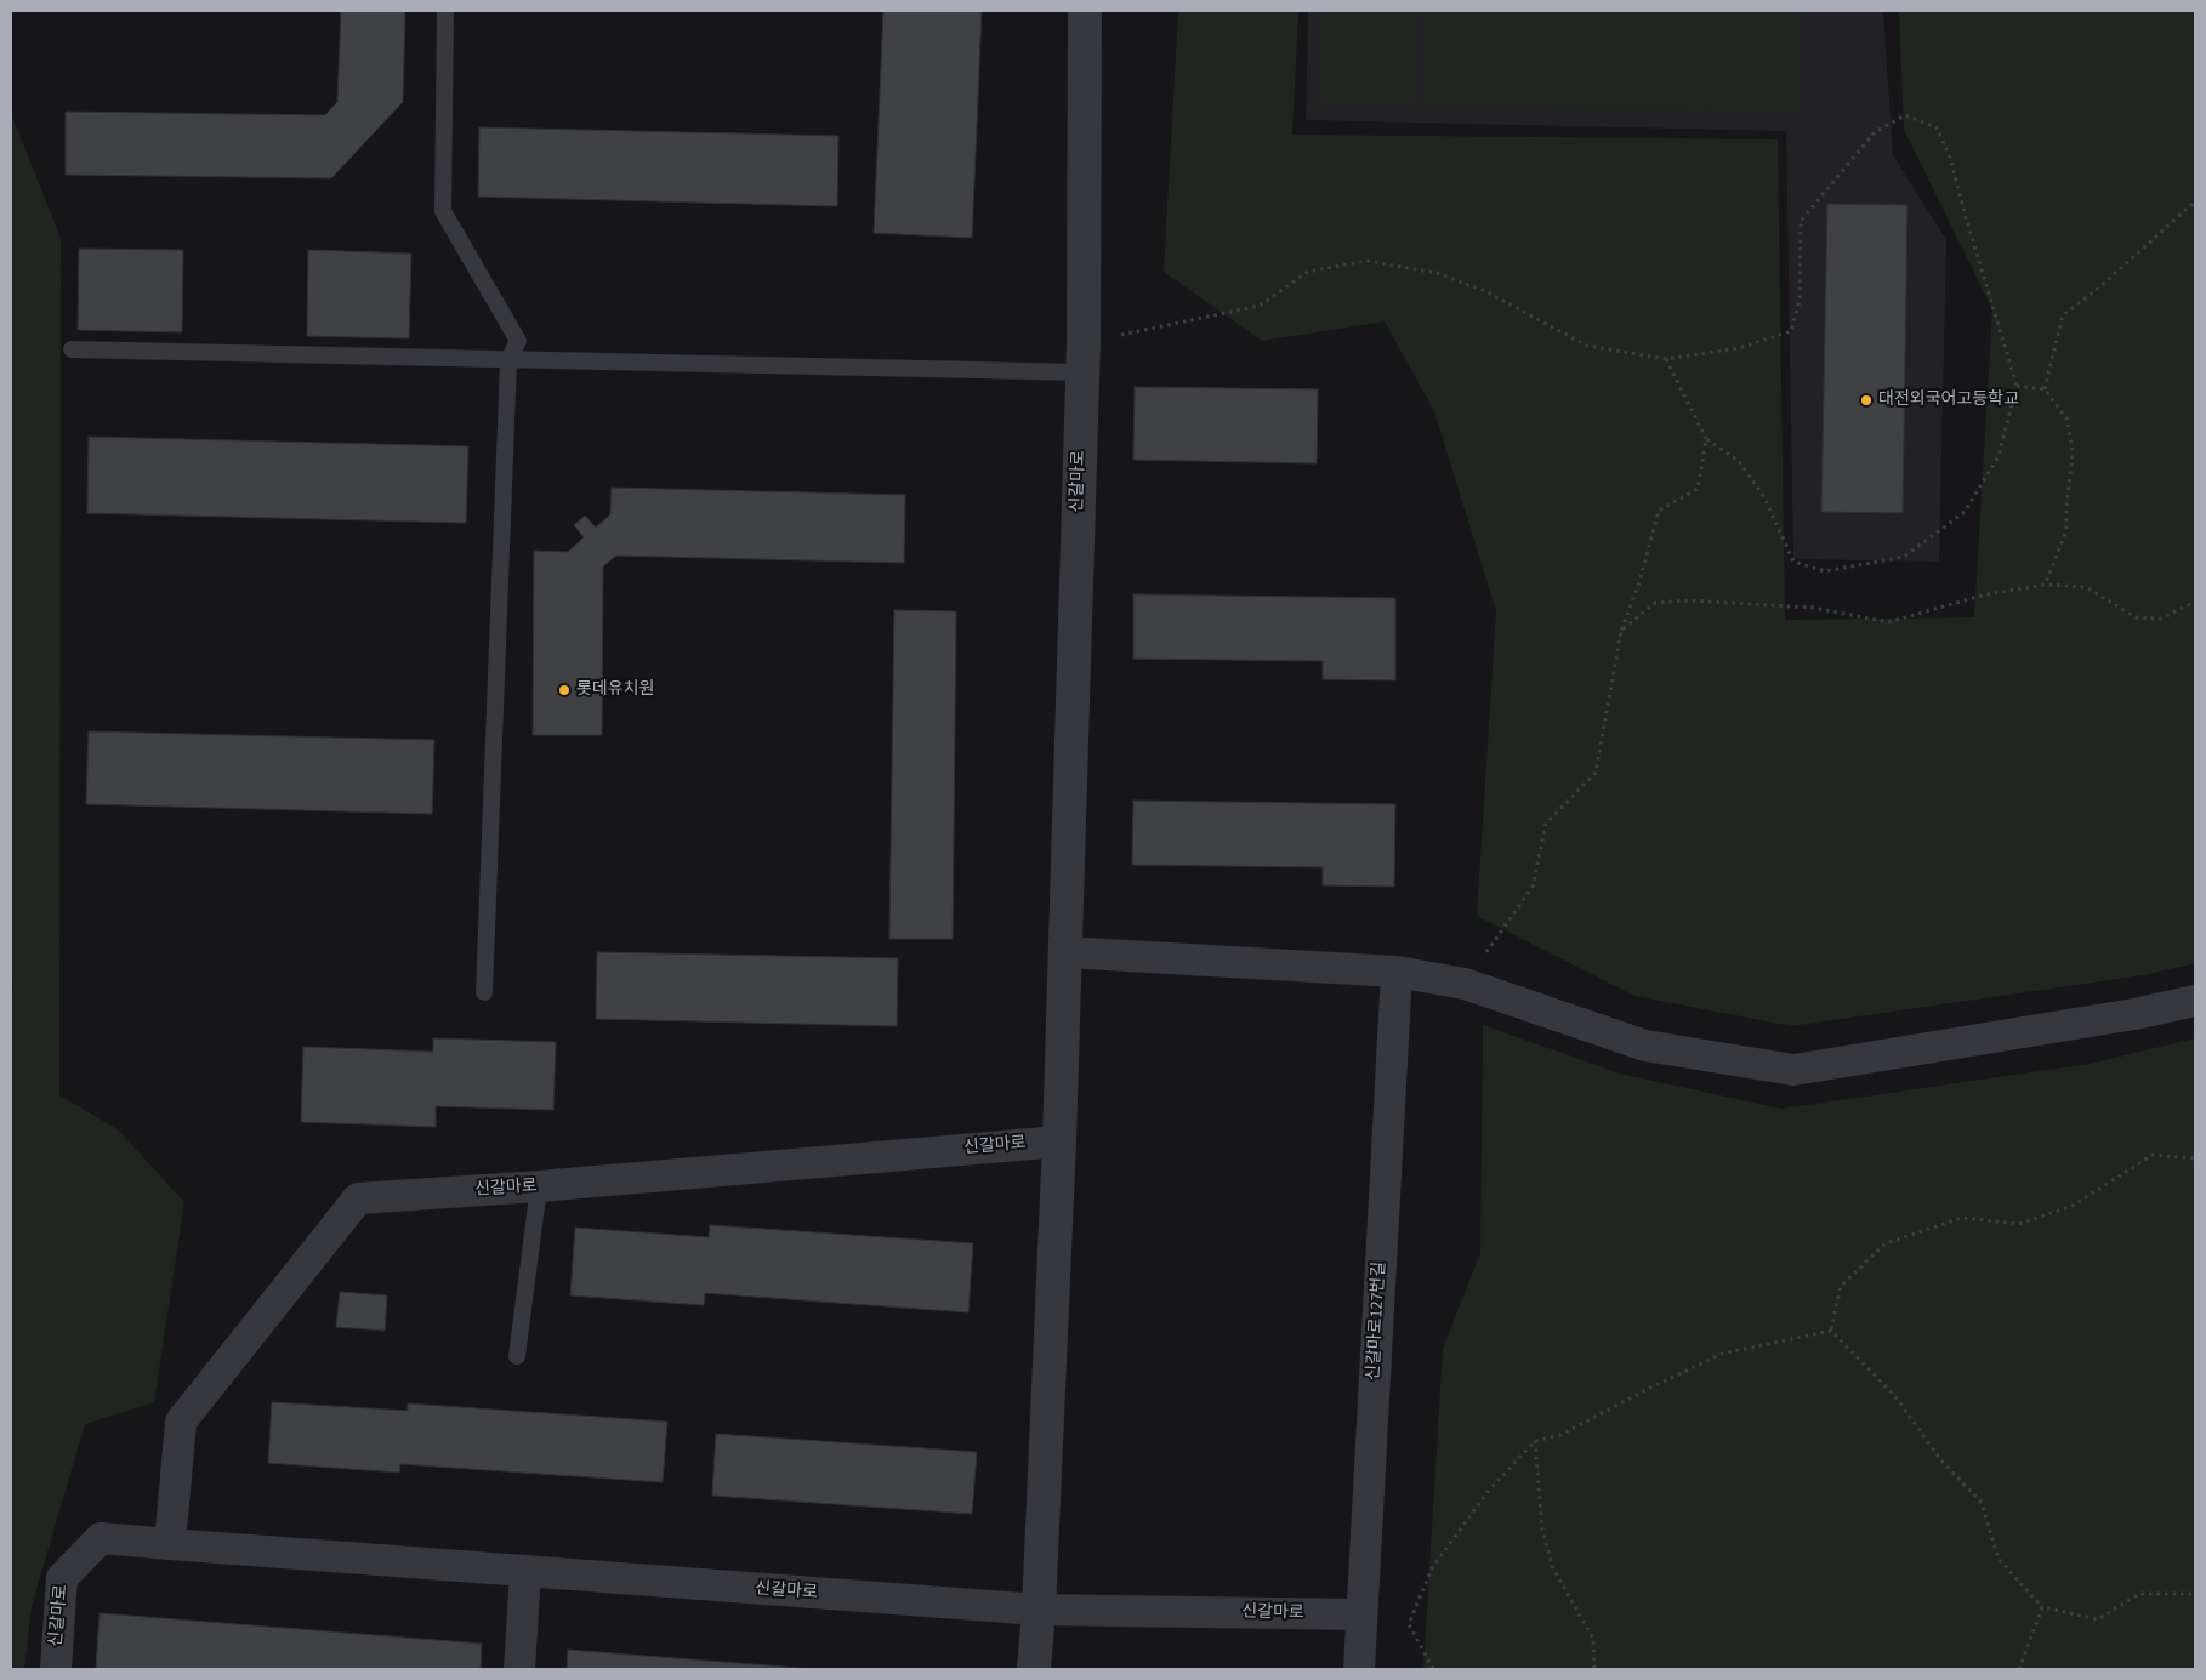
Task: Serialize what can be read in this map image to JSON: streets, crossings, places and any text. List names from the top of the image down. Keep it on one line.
{"streets":{"street":["신갈마로","신갈마로127번길"]},"crossings":[["신갈마로","신갈마로127번길"]],"places":["대전외국어고등학교","롯데유치원"]}
